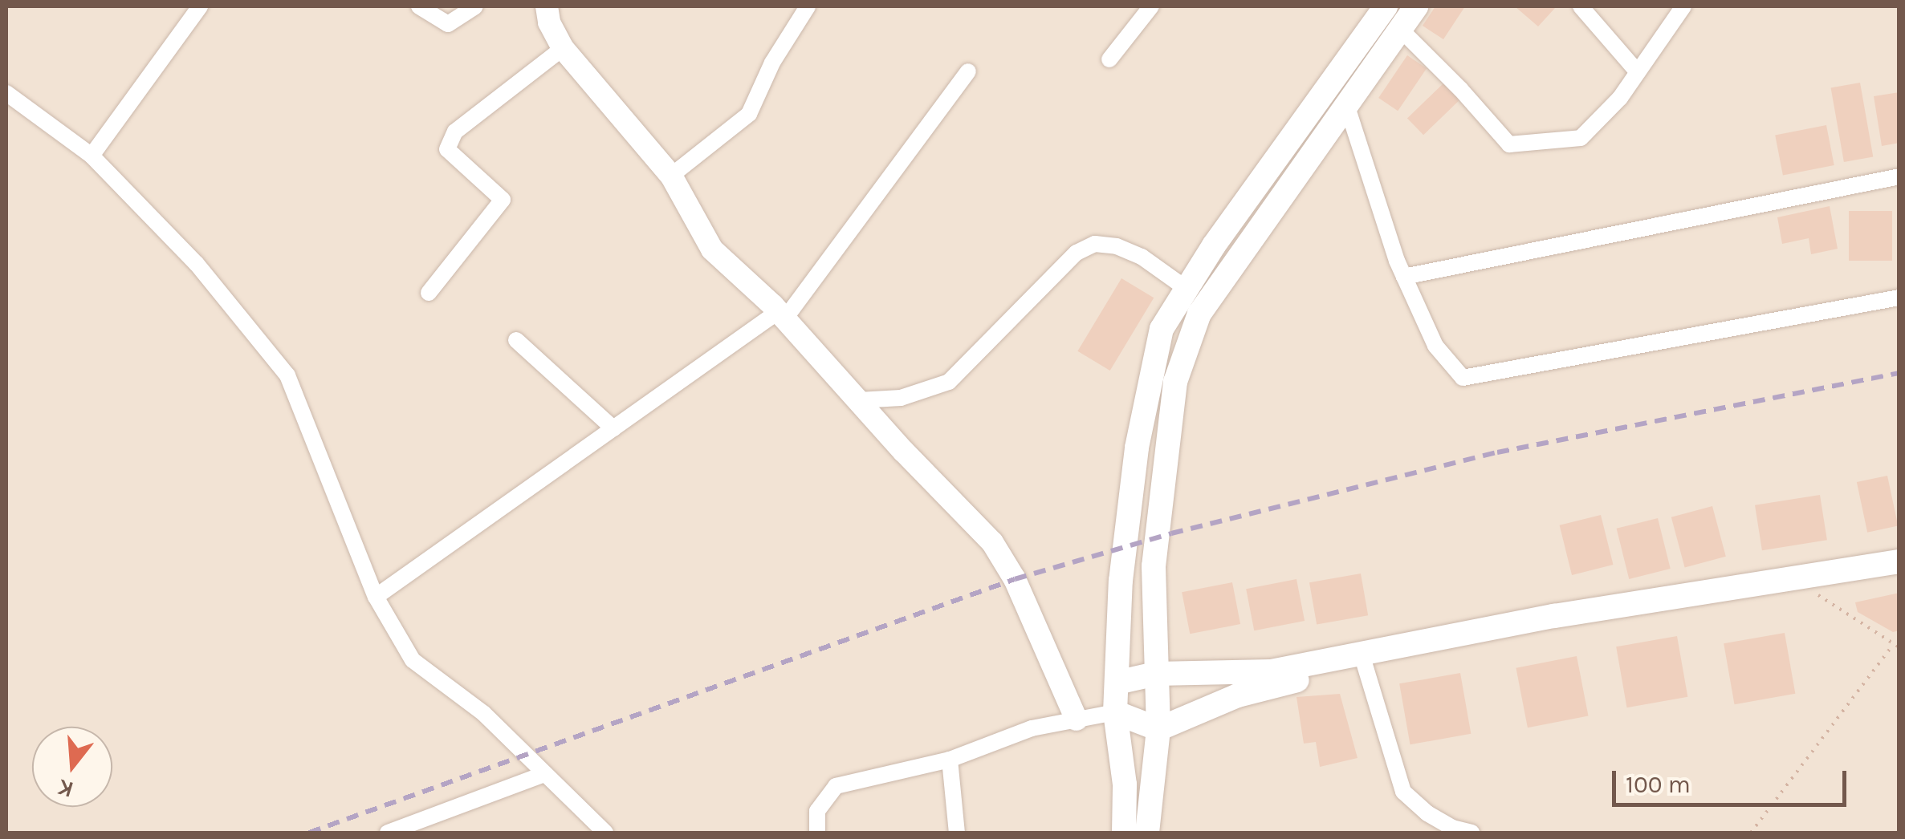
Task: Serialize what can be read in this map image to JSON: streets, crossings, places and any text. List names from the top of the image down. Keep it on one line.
{"scale_bar":"100 m","north":"bottom"}
